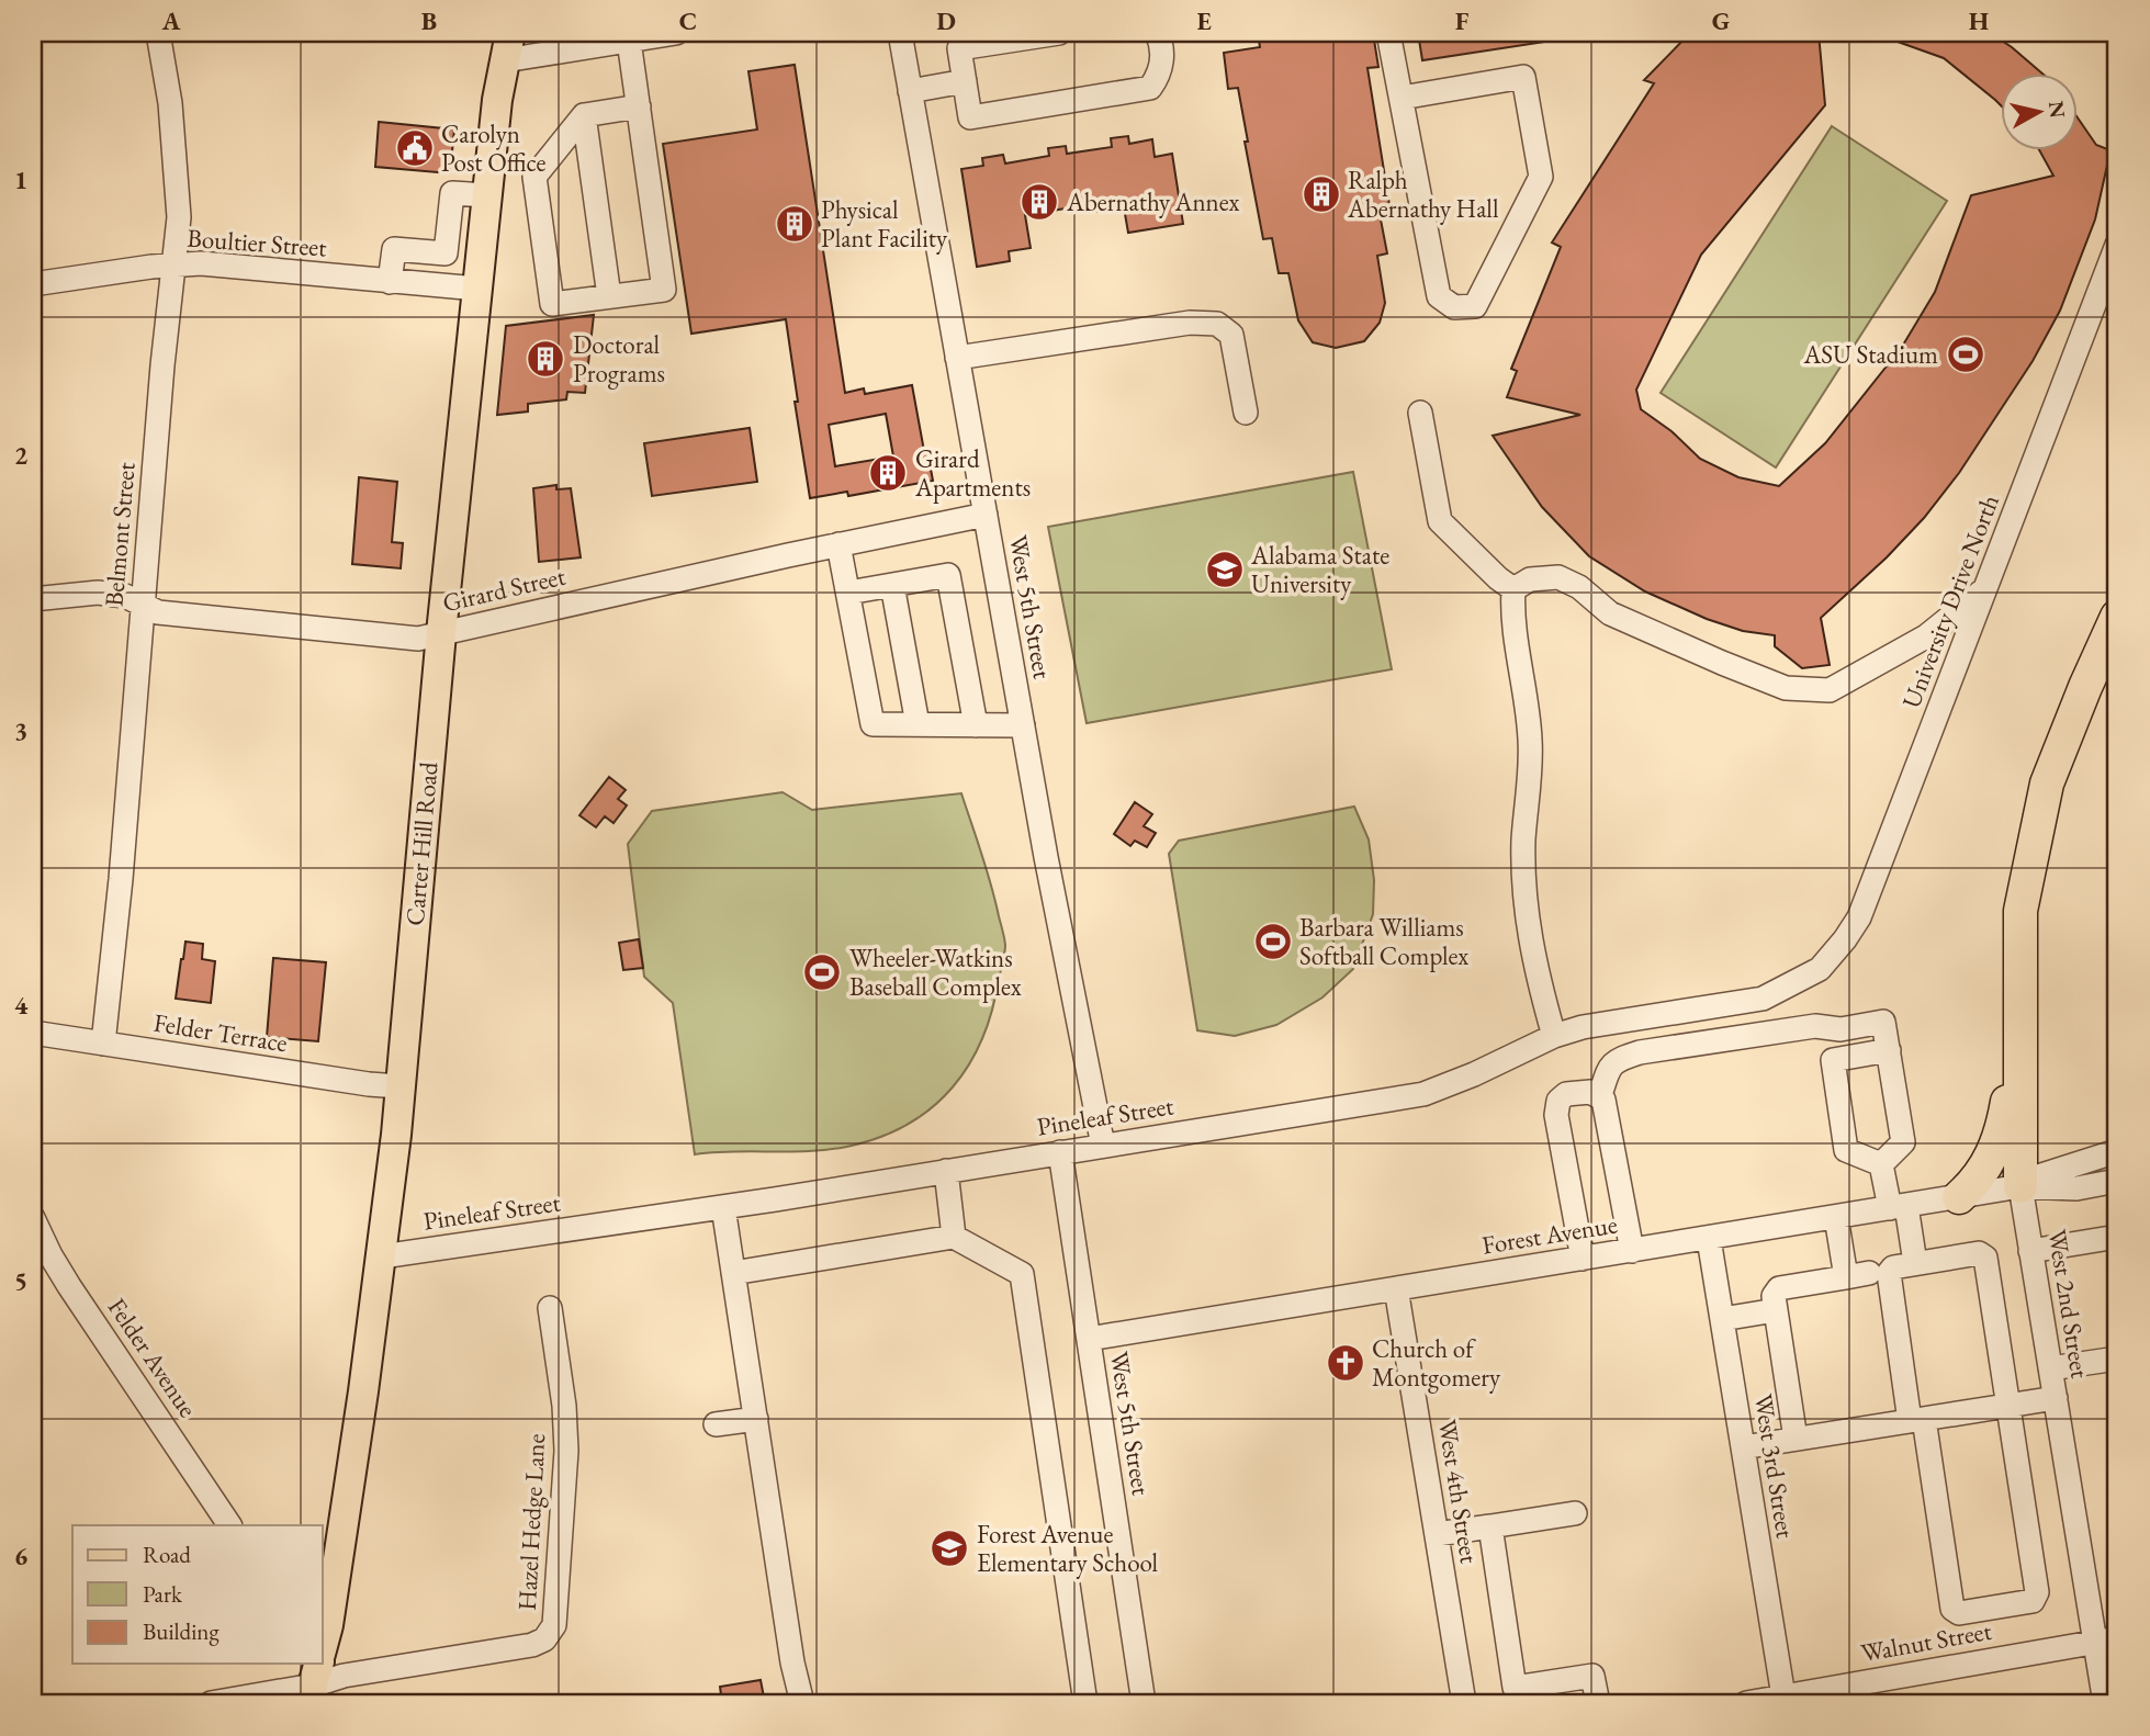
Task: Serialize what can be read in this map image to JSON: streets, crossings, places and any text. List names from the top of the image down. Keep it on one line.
{"streets":{"main road":["Carter Hill Road"],"street":["Boultier Street","Belmont Street","Girard Street","University Drive North","West 5th Street","Felder Terrace","Pineleaf Street","Forest Avenue","West 2nd Street","Felder Avenue","West 3rd Street","West 4th Street","Hazel Hedge Lane","Walnut Street"]},"crossings":[["Boultier Street","Belmont Street"],["Boultier Street","Carter Hill Road"],["Belmont Street","Girard Street"],["Belmont Street","Felder Terrace"],["Girard Street","West 5th Street"],["Girard Street","Carter Hill Road"],["University Drive North","Pineleaf Street"],["West 5th Street","Pineleaf Street"],["West 5th Street","Forest Avenue"],["Carter Hill Road","Felder Terrace"],["Carter Hill Road","Pineleaf Street"],["Forest Avenue","West 2nd Street"],["Forest Avenue","West 3rd Street"],["Forest Avenue","West 4th Street"],["West 2nd Street","Walnut Street"],["West 3rd Street","Walnut Street"]],"places":{"public building":["Carolyn Post Office"],"building":["Ralph Abernathy Hall","Abernathy Annex","Physical Plant Facility","Doctoral Programs","Girard Apartments"],"sports":["ASU Stadium","Barbara Williams Softball Complex","Wheeler-Watkins Baseball Complex"],"school or university":["Alabama State University","Forest Avenue Elementary School"],"church":["Church of Montgomery"]},"legend":["Road","Park","Building"],"north":"right","grid":{"columns":["A","B","C","D","E","F","G","H"],"rows":["1","2","3","4","5","6"]}}
